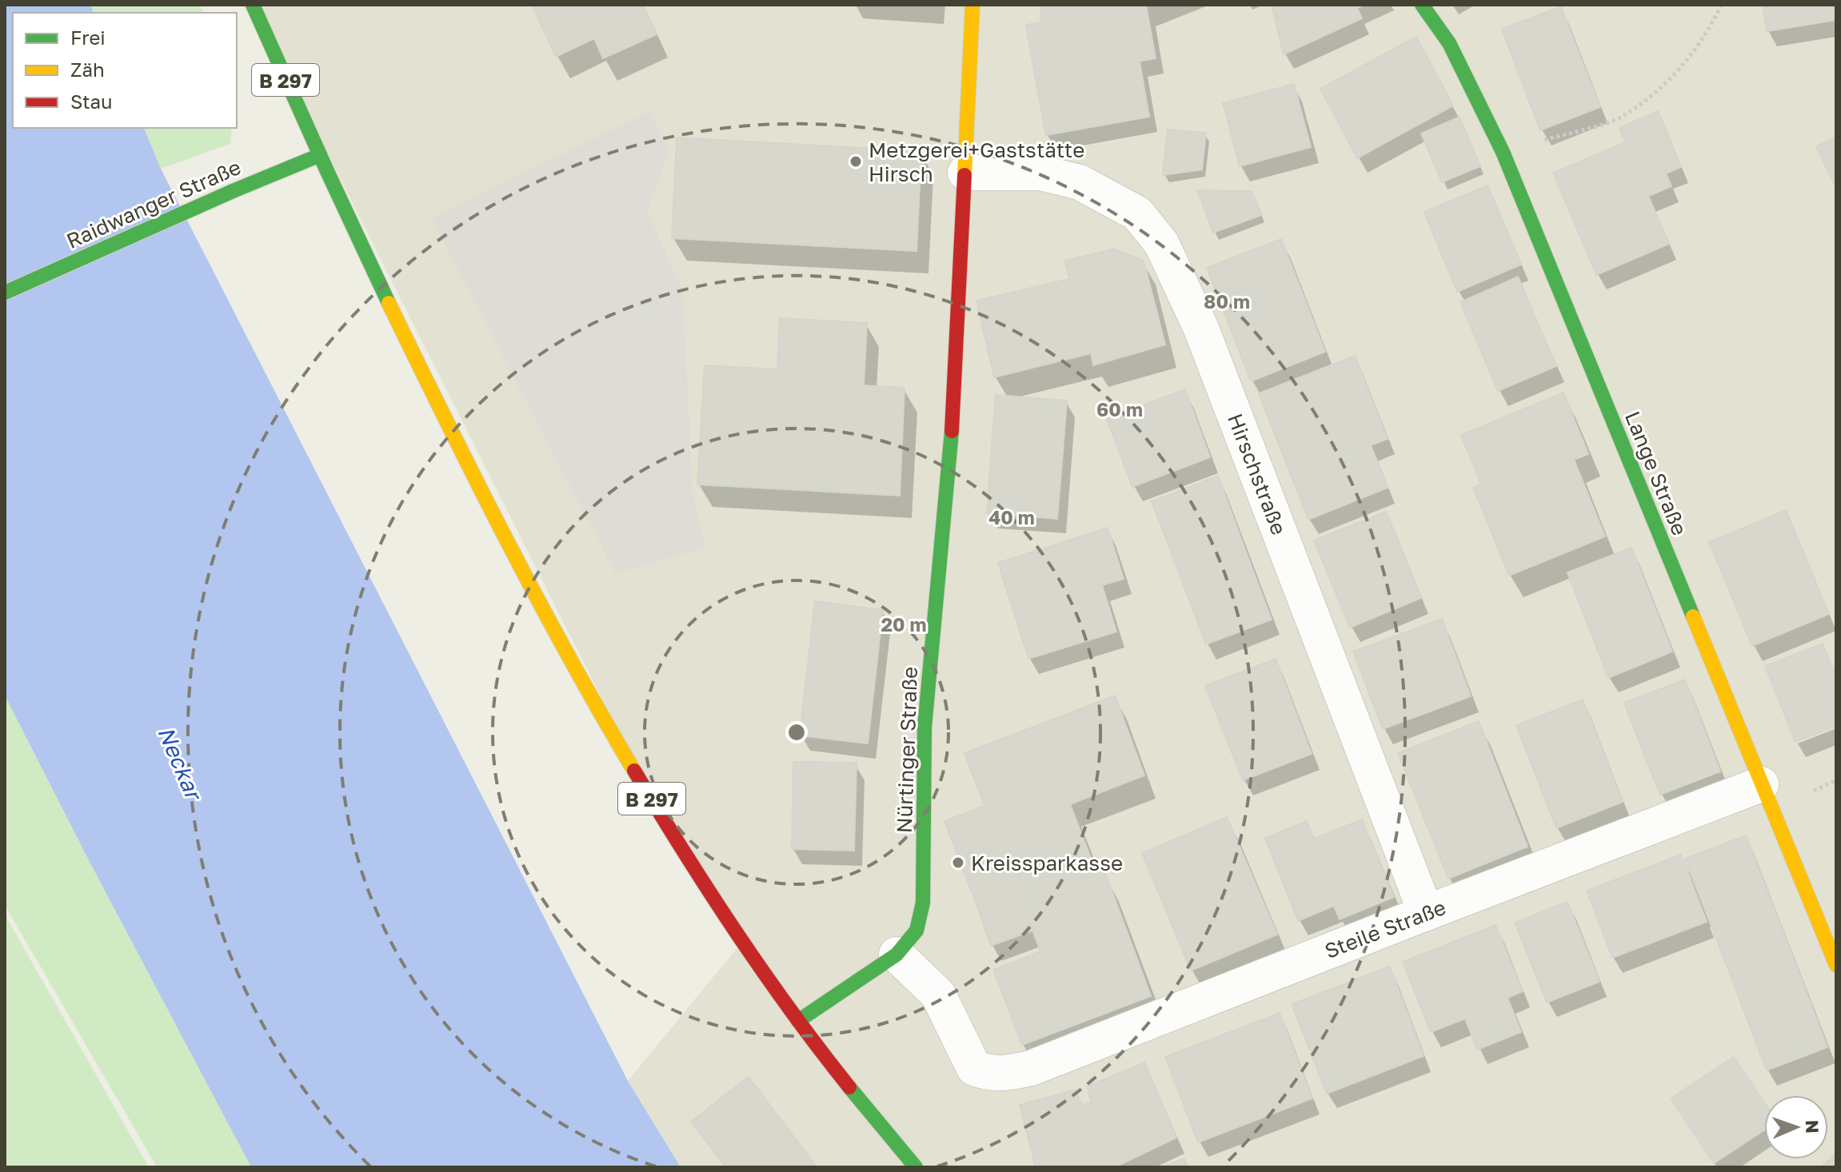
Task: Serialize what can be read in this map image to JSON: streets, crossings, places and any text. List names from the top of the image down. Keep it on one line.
{"streets":{"street":["B 297","Raidwanger Straße","Lange Straße","Hirschstraße","Nürtinger Straße","Steile Straße"]},"crossings":[["B 297","Raidwanger Straße"],["B 297","Nürtinger Straße"],["Lange Straße","Steile Straße"],["Hirschstraße","Nürtinger Straße"],["Hirschstraße","Steile Straße"],["Nürtinger Straße","Steile Straße"]],"water":["Neckar"],"places":["Metzgerei+Gaststätte Hirsch","Kreissparkasse"],"legend":["Frei","Zäh","Stau"],"north":"right","rings":["80 m","60 m","40 m","20 m"]}
